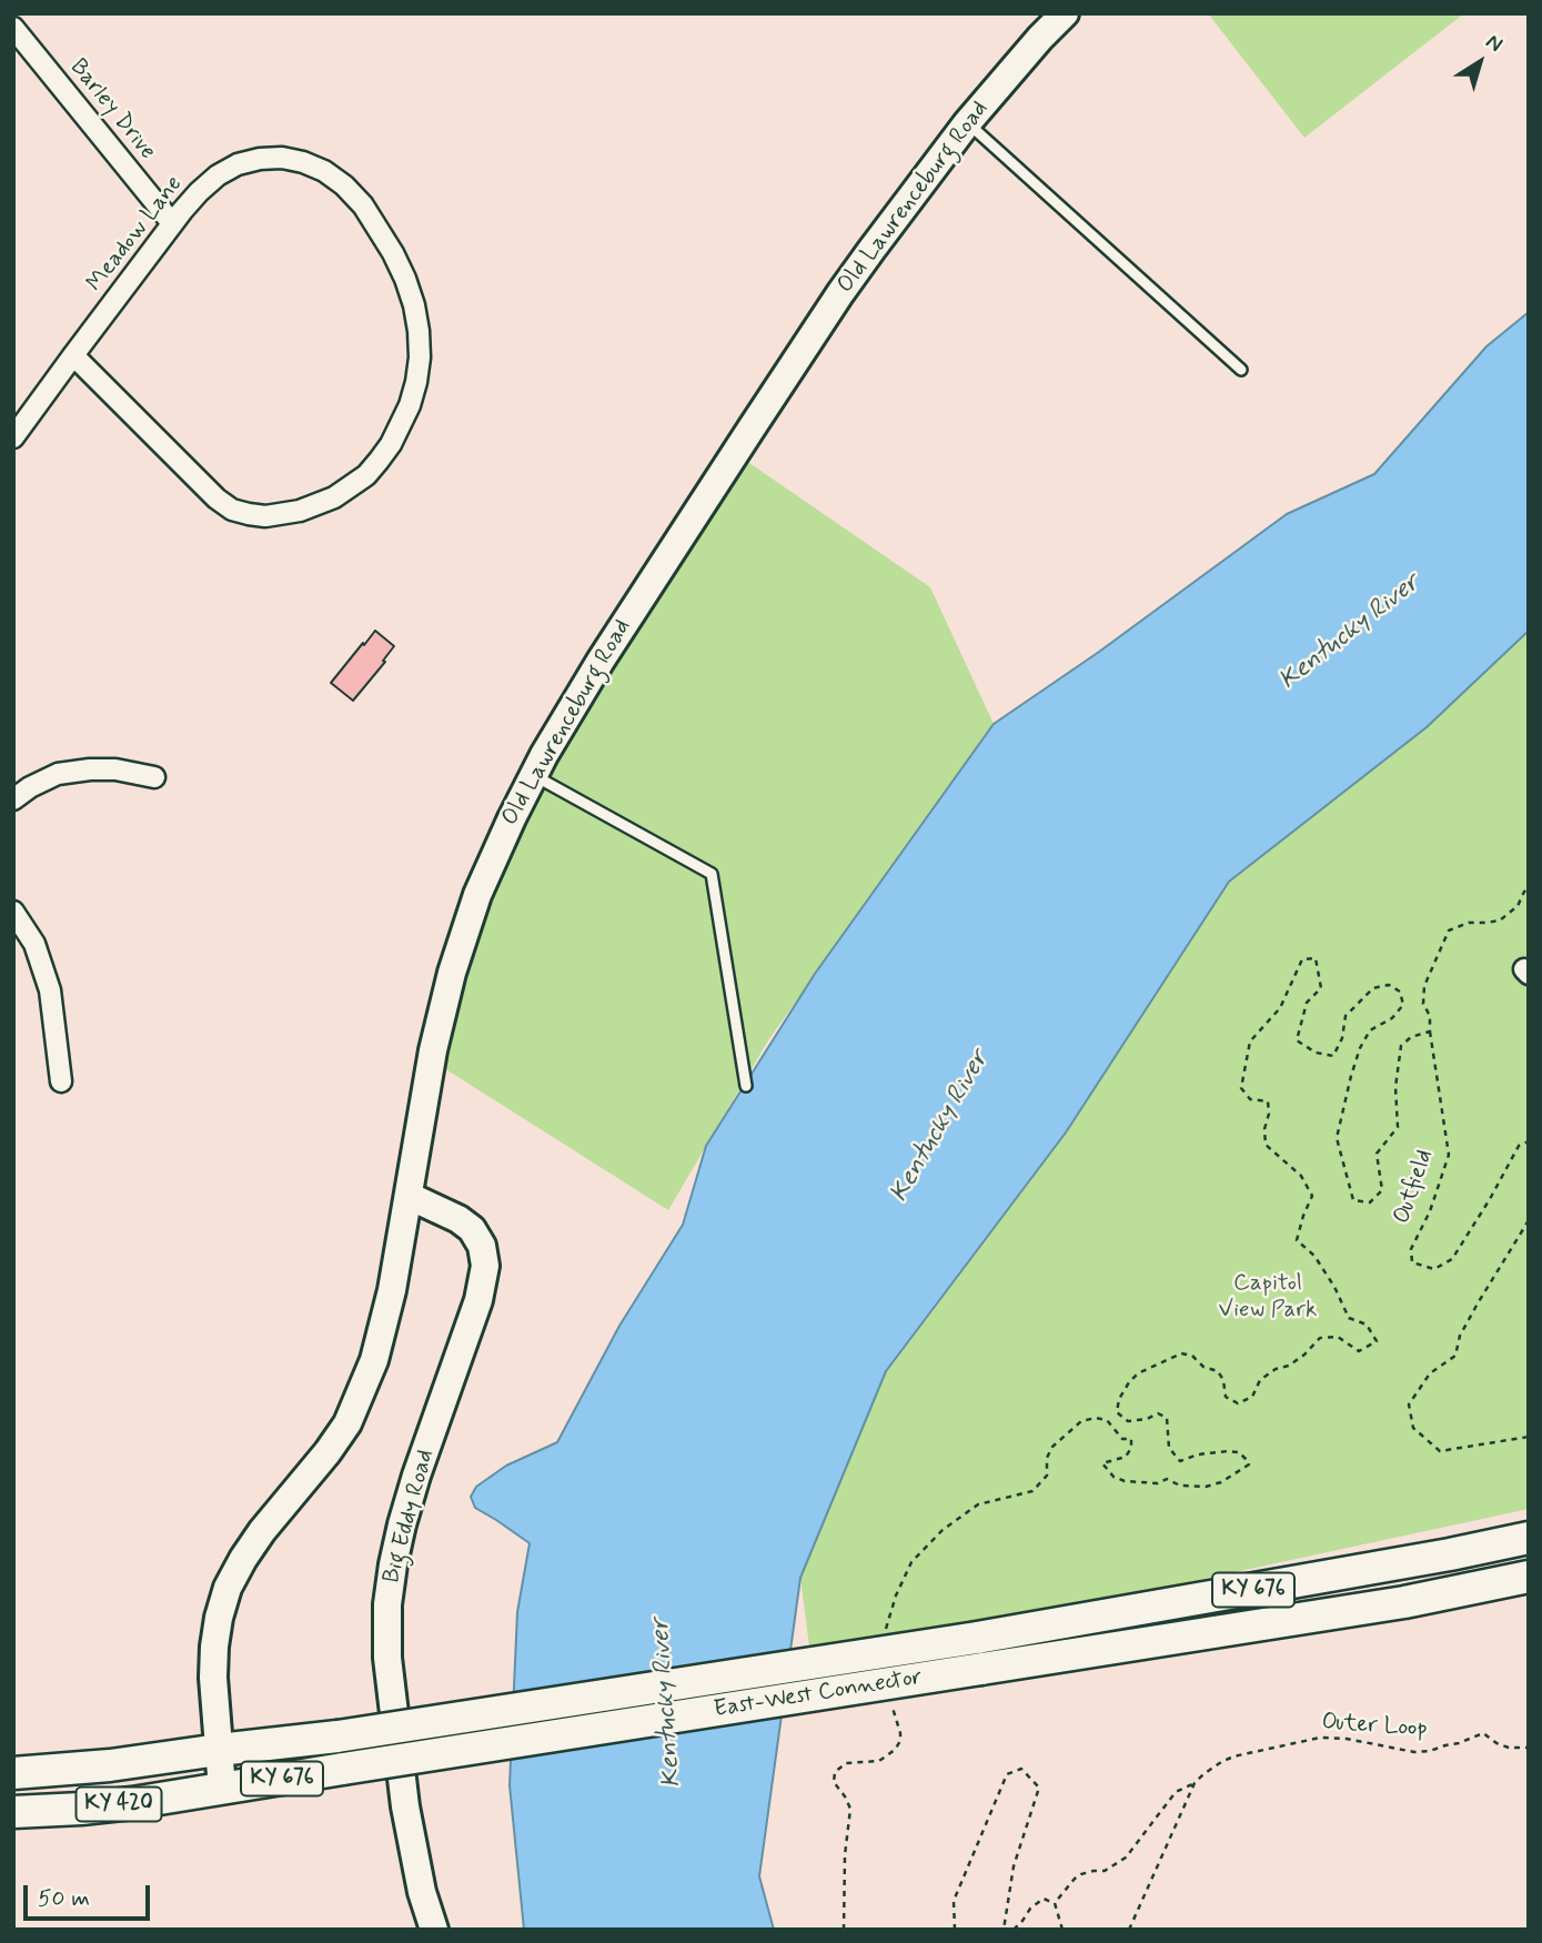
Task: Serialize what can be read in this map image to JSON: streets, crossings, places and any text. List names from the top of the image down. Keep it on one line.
{"streets":{"main road":["Old Lawrenceburg Road","Big Eddy Road","KY 676","East-West Connector","KY 420"],"street":["Barley Drive","Meadow Lane"],"path":["Outfield","Outer Loop"]},"crossings":[["Barley Drive","Meadow Lane"],["Old Lawrenceburg Road","Big Eddy Road"],["Old Lawrenceburg Road","East-West Connector"]],"water":["Kentucky River"],"parks":["Capitol View Park"],"scale_bar":"50 m","north":"top right"}
